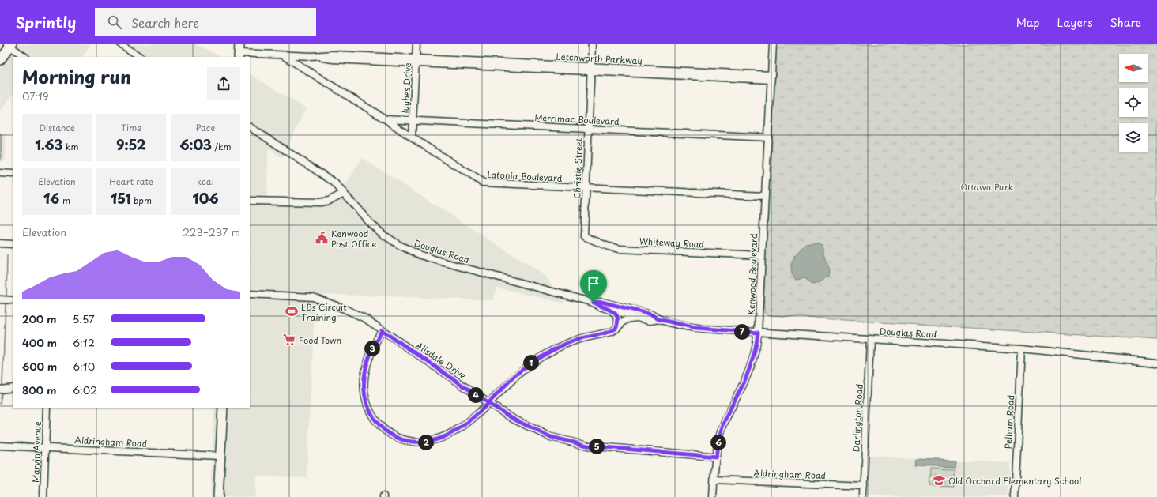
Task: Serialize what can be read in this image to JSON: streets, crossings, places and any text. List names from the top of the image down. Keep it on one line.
{"streets":{"street":["Letchworth Parkway","Hughes Drive","Merrimac Boulevard","Christie Street","Latonia Boulevard","Whiteway Road","Douglas Road","Kenwood Boulevard","Alisdale Drive","Darlington Road","Pelham Road","Aldringham Road","Marvin Avenue"]},"crossings":[["Letchworth Parkway","Hughes Drive"],["Letchworth Parkway","Christie Street"],["Letchworth Parkway","Latonia Boulevard"],["Letchworth Parkway","Kenwood Boulevard"],["Hughes Drive","Merrimac Boulevard"],["Hughes Drive","Latonia Boulevard"],["Merrimac Boulevard","Christie Street"],["Merrimac Boulevard","Latonia Boulevard"],["Merrimac Boulevard","Kenwood Boulevard"],["Christie Street","Latonia Boulevard"],["Christie Street","Whiteway Road"],["Latonia Boulevard","Kenwood Boulevard"],["Whiteway Road","Kenwood Boulevard"],["Douglas Road","Kenwood Boulevard"],["Douglas Road","Darlington Road"],["Douglas Road","Pelham Road"],["Kenwood Boulevard","Alisdale Drive"],["Kenwood Boulevard","Aldringham Road"],["Darlington Road","Aldringham Road"],["Aldringham Road","Marvin Avenue"]],"parks":["Ottawa Park"],"places":{"public building":["Kenwood Post Office"],"sports":["LBs Circuit Training"],"supermarket":["Food Town"],"school or university":["Old Orchard Elementary School"]},"north":"left","page":{"header":"Sprintly","search":"Search here","nav":["Map","Layers","Share"],"heading":["Morning run","07:19"],"stats":[["Distance","1.63 km"],["Time","9:52"],["Pace","6:03 /km"],["Elevation","16 m"],["Heart rate","151 bpm"],["kcal","106"]],"chart":["Elevation","223–237 m"],"list":[{"name":"200 m","note":"5:57"},{"name":"400 m","note":"6:12"},{"name":"600 m","note":"6:10"},{"name":"800 m","note":"6:02"}],"pins":["7","3","1","4","2","6","5"]}}
